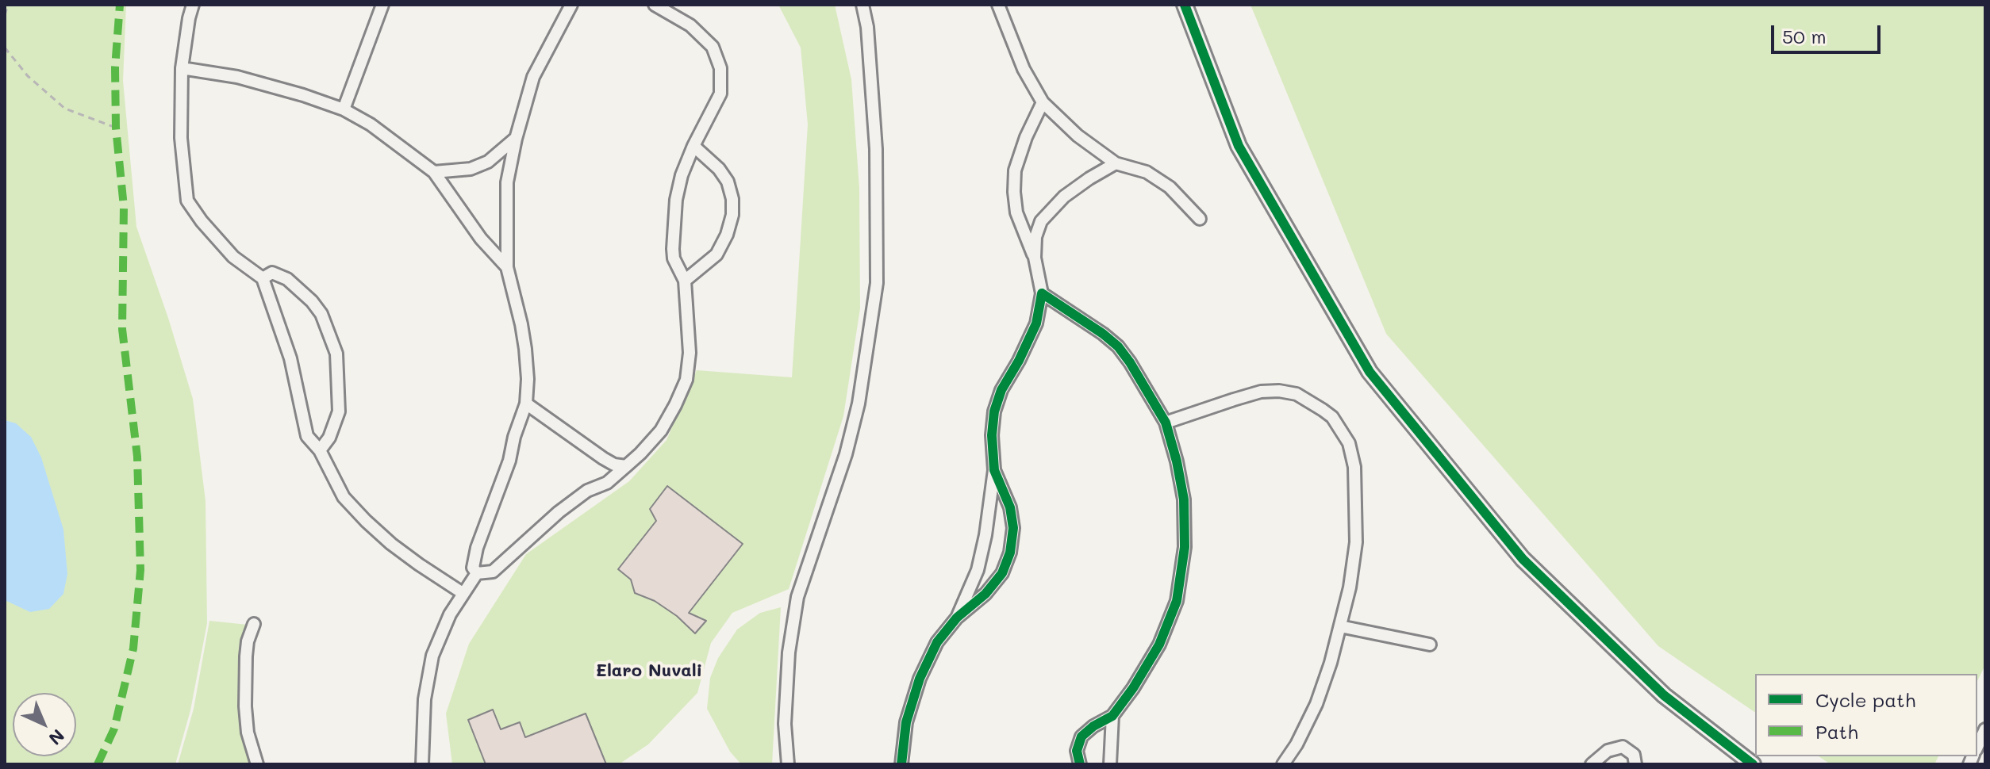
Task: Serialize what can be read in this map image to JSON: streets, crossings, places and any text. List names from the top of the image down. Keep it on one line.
{"districts":["Elaro Nuvali"],"legend":["Cycle path","Path"],"scale_bar":"50 m","north":"bottom right"}
